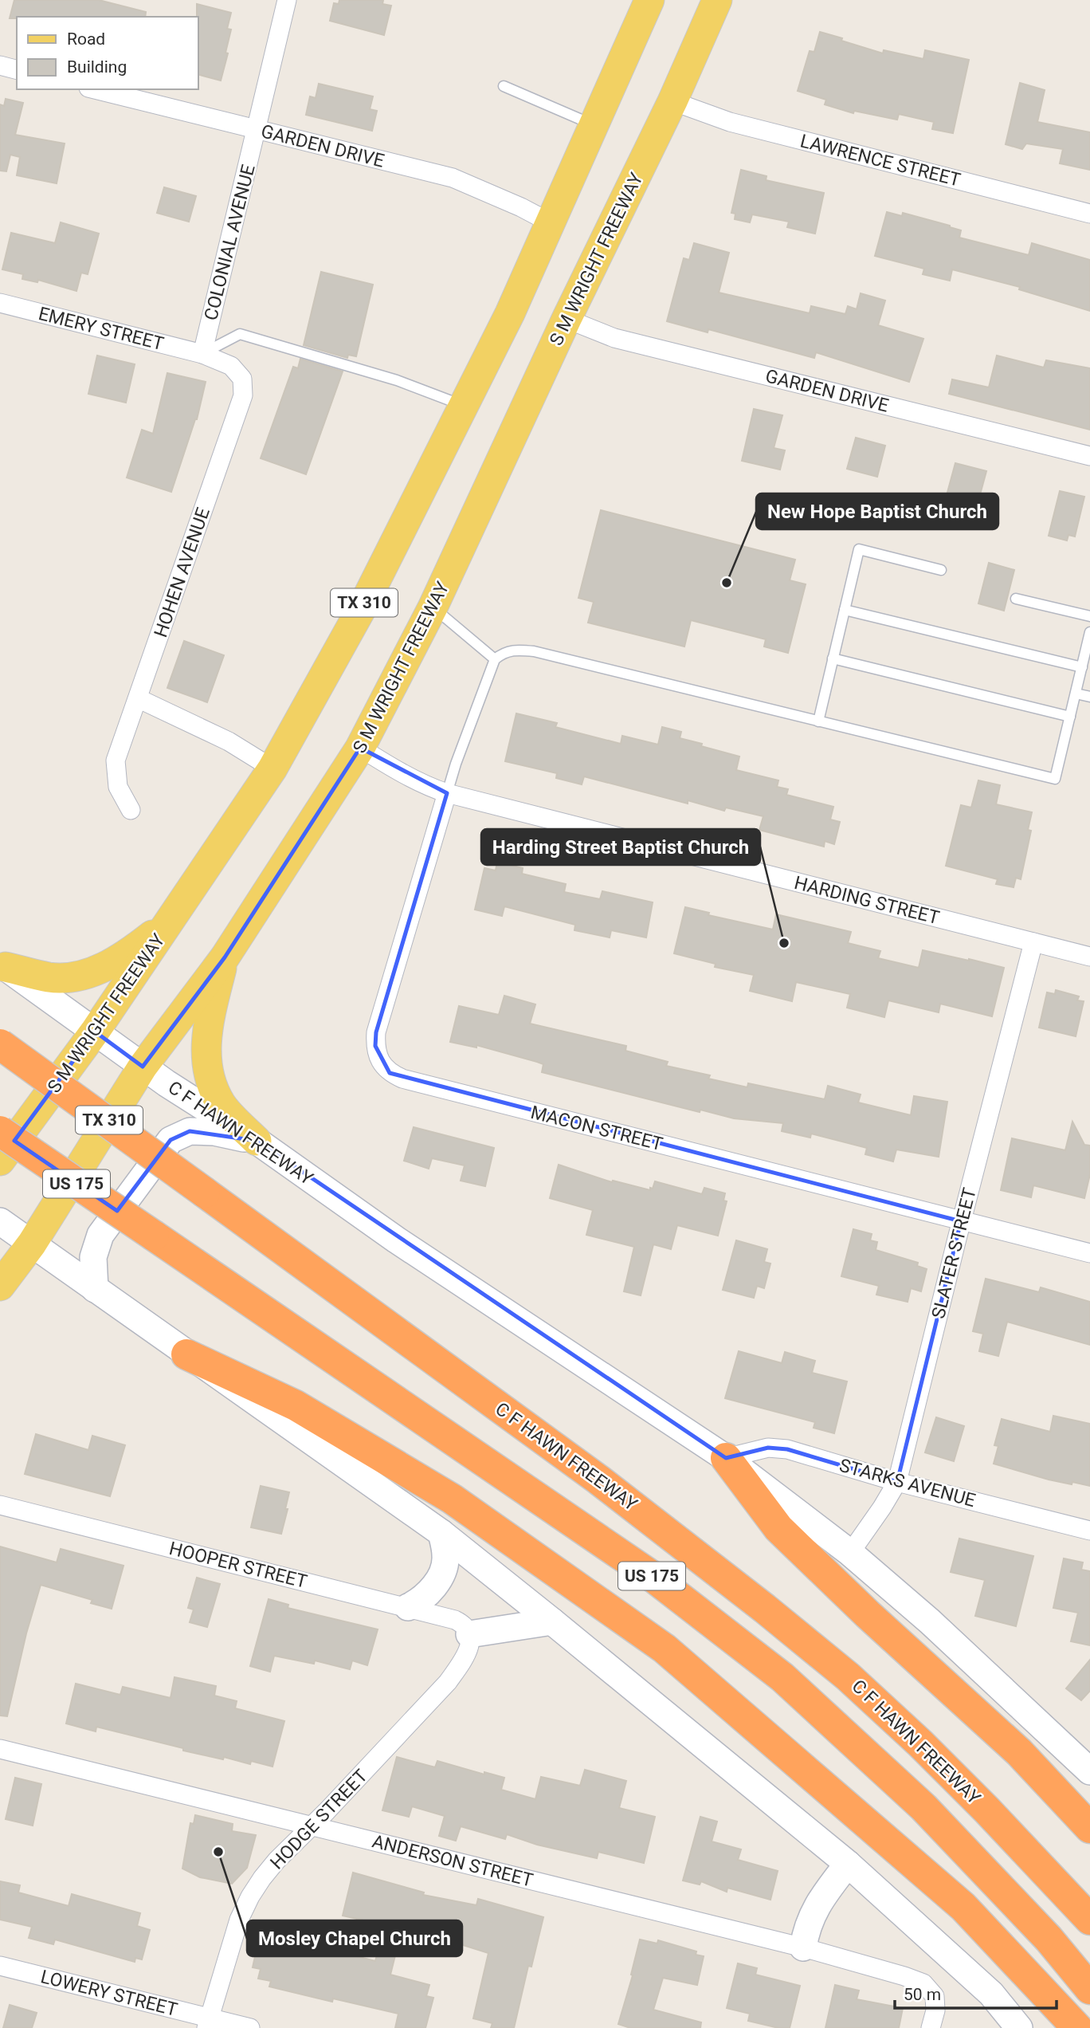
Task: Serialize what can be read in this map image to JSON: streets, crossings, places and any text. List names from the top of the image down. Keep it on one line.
{"streets":{"highway":["C F HAWN FREEWAY","US 175"],"main road":["S M WRIGHT FREEWAY","TX 310"],"street":["GARDEN DRIVE","LAWRENCE STREET","COLONIAL AVENUE","EMERY STREET","HOHEN AVENUE","HARDING STREET","MACON STREET","SLATER STREET","STARKS AVENUE","HOOPER STREET","HODGE STREET","ANDERSON STREET","LOWERY STREET"]},"crossings":[["GARDEN DRIVE","COLONIAL AVENUE"],["GARDEN DRIVE","S M WRIGHT FREEWAY"],["LAWRENCE STREET","S M WRIGHT FREEWAY"],["COLONIAL AVENUE","EMERY STREET"],["COLONIAL AVENUE","HOHEN AVENUE"],["S M WRIGHT FREEWAY","HARDING STREET"],["S M WRIGHT FREEWAY","C F HAWN FREEWAY"],["EMERY STREET","HOHEN AVENUE"],["HARDING STREET","MACON STREET"],["HARDING STREET","SLATER STREET"],["MACON STREET","SLATER STREET"],["C F HAWN FREEWAY","SLATER STREET"],["C F HAWN FREEWAY","STARKS AVENUE"],["SLATER STREET","STARKS AVENUE"],["HOOPER STREET","HODGE STREET"],["HODGE STREET","ANDERSON STREET"],["HODGE STREET","LOWERY STREET"]],"places":["New Hope Baptist Church","Harding Street Baptist Church","Mosley Chapel Church"],"legend":["Road","Building"],"scale_bar":"50 m"}
